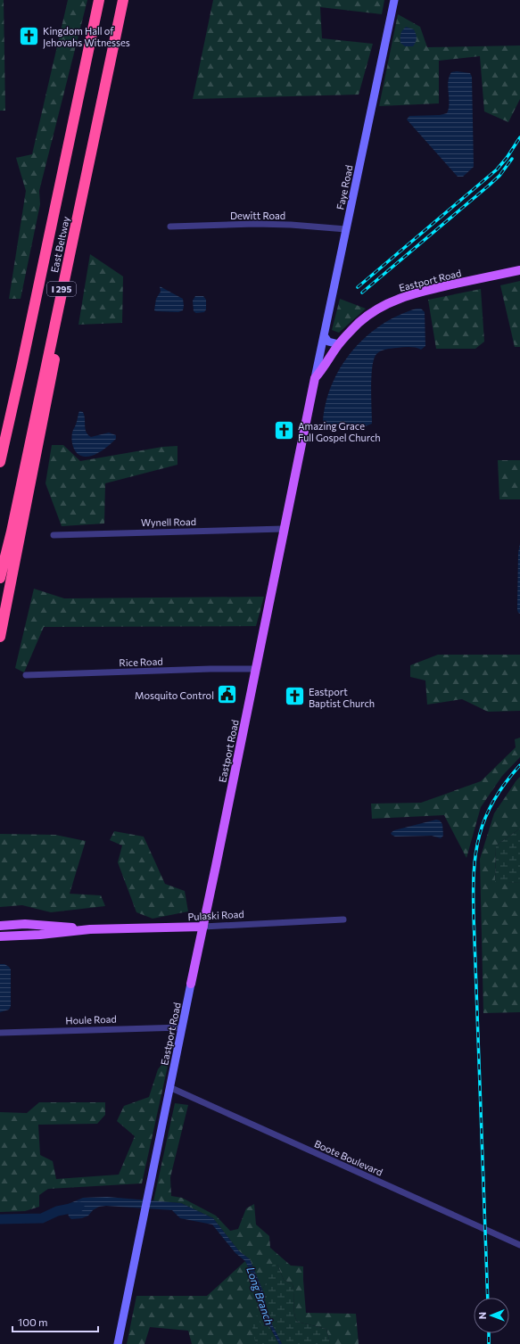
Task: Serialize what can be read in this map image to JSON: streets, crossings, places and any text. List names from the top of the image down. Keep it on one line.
{"streets":{"highway":["East Beltway","I 295"],"main road":["Eastport Road","Pulaski Road"],"street":["Faye Road","Dewitt Road","Wynell Road","Rice Road","Houle Road","Boote Boulevard"]},"crossings":[["Faye Road","Dewitt Road"],["Faye Road","Eastport Road"],["Eastport Road","Wynell Road"],["Eastport Road","Rice Road"],["Eastport Road","Pulaski Road"],["Eastport Road","Houle Road"],["Eastport Road","Boote Boulevard"]],"water":["Long Branch"],"places":{"church":["Kingdom Hall of Jehovahs Witnesses","Amazing Grace Full Gospel Church","Eastport Baptist Church"],"public building":["Mosquito Control"]},"scale_bar":"100 m","north":"left"}
